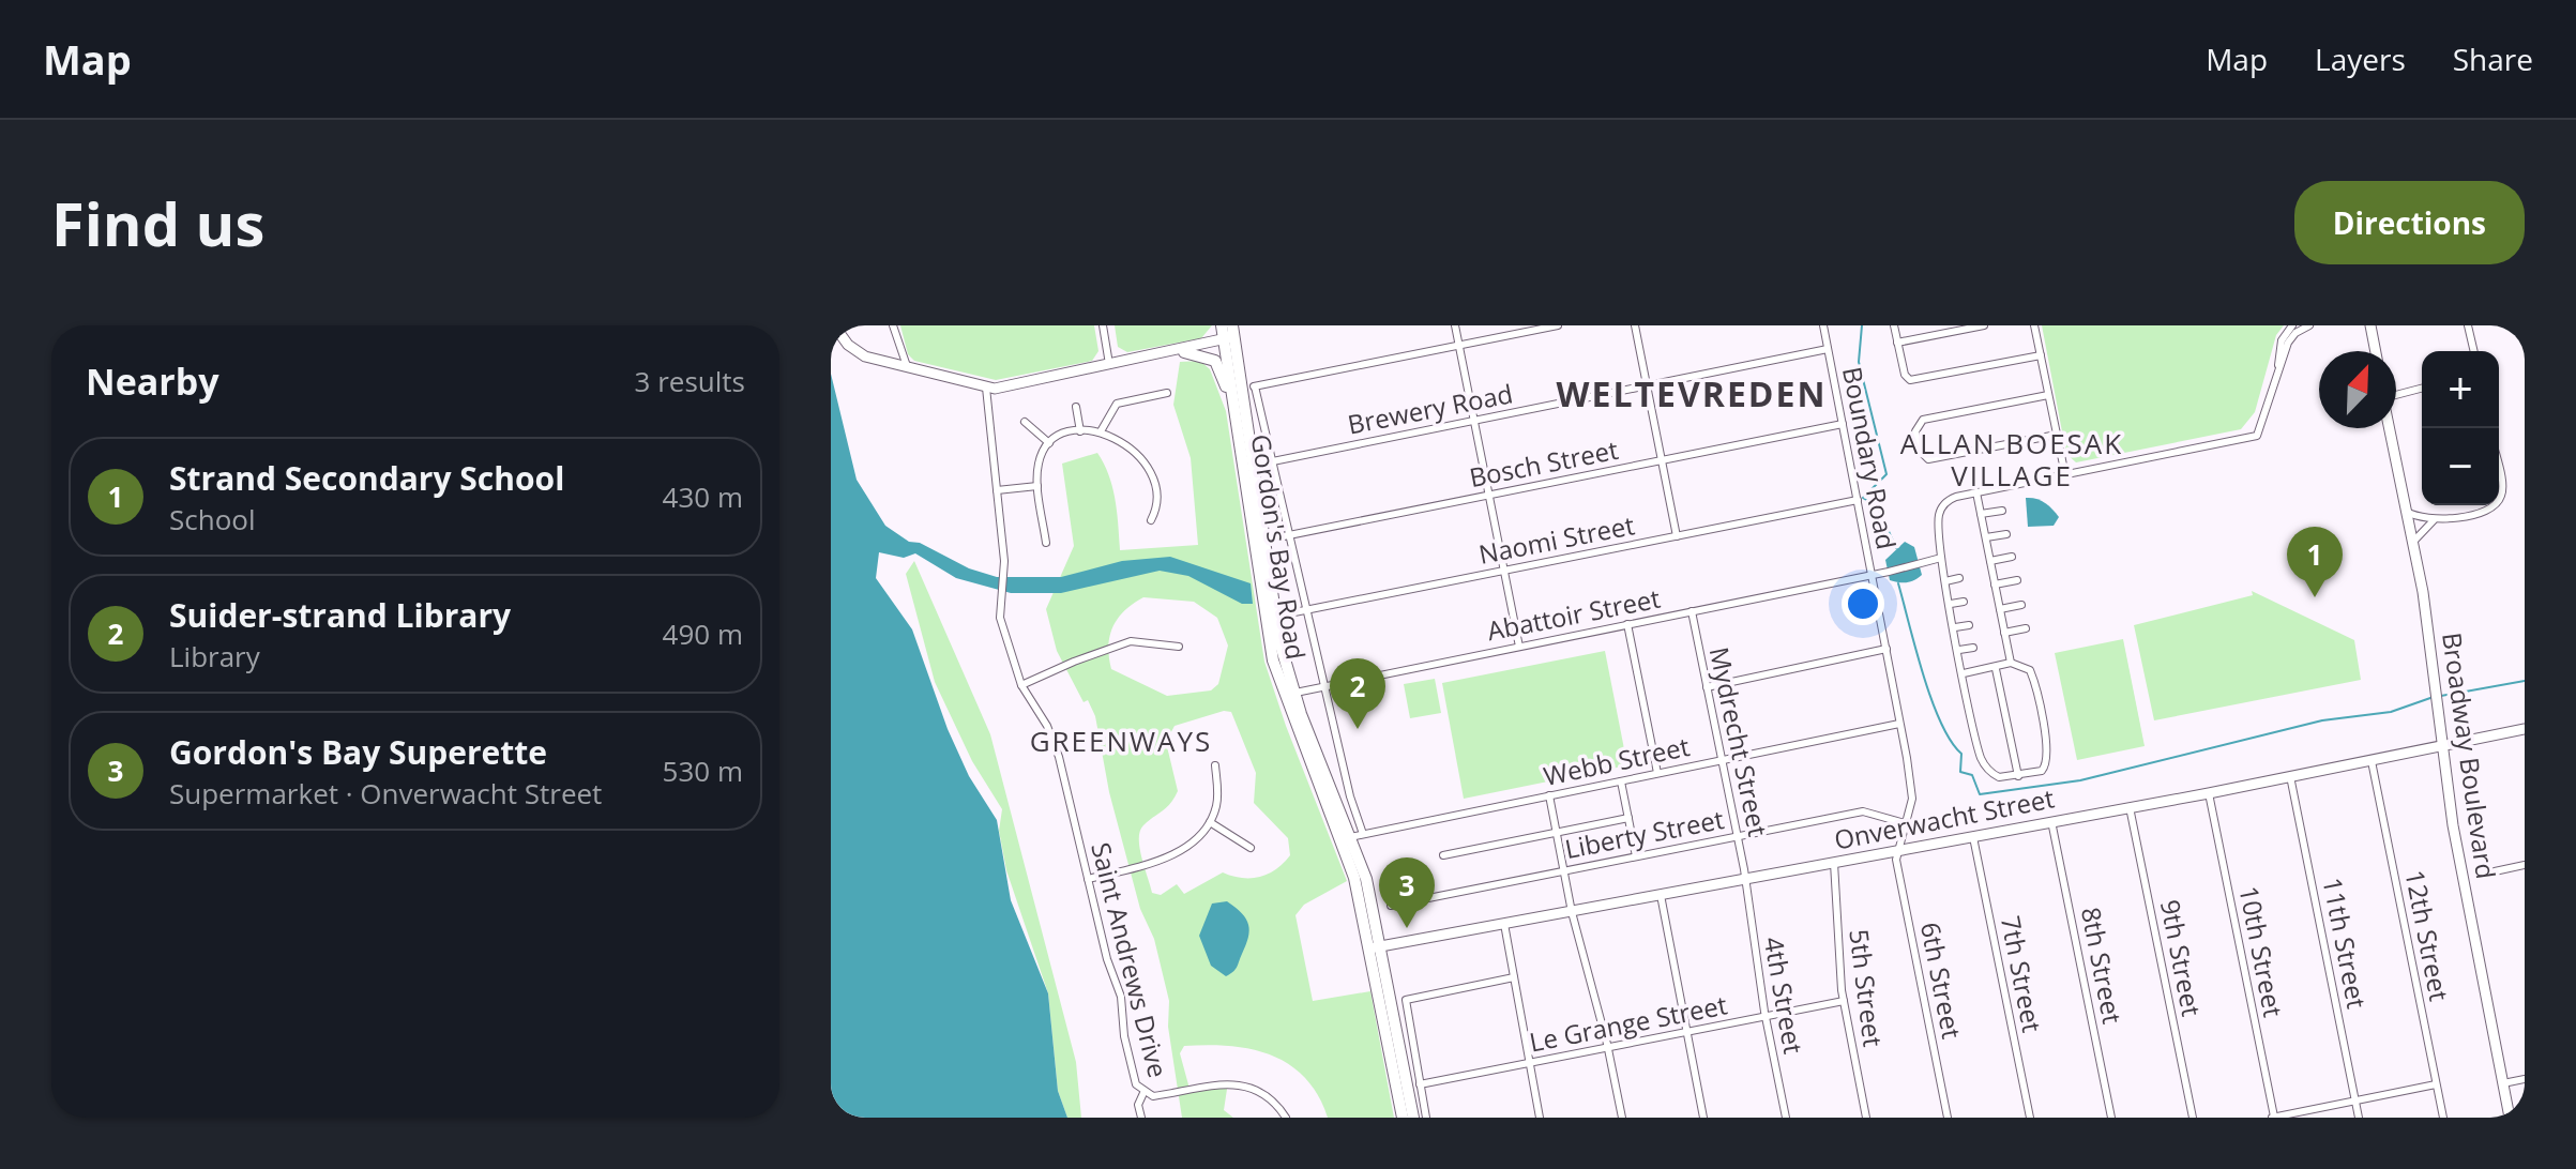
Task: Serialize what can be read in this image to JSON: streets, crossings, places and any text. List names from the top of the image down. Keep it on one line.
{"streets":{"main road":["Gordon's Bay Road"],"street":["Brewery Road","Boundary Road","Bosch Street","Naomi Street","Abattoir Street","Mydrecht Street","Broadway Boulevard","Webb Street","Onverwacht Street","Liberty Street","12th Street","11th Street","10th Street","9th Street","Saint Andrews Drive","8th Street","7th Street","6th Street","5th Street","4th Street","Le Grange Street"]},"crossings":[["Brewery Road","Boundary Road"],["Brewery Road","Gordon's Bay Road"],["Boundary Road","Bosch Street"],["Boundary Road","Naomi Street"],["Boundary Road","Abattoir Street"],["Boundary Road","Webb Street"],["Boundary Road","Onverwacht Street"],["Boundary Road","Liberty Street"],["Boundary Road","6th Street"],["Bosch Street","Gordon's Bay Road"],["Naomi Street","Gordon's Bay Road"],["Gordon's Bay Road","Abattoir Street"],["Gordon's Bay Road","Webb Street"],["Gordon's Bay Road","Onverwacht Street"],["Abattoir Street","Mydrecht Street"],["Mydrecht Street","Webb Street"],["Mydrecht Street","Onverwacht Street"],["Mydrecht Street","Liberty Street"],["Mydrecht Street","4th Street"],["Broadway Boulevard","Onverwacht Street"],["Onverwacht Street","12th Street"],["Onverwacht Street","11th Street"],["Onverwacht Street","10th Street"],["Onverwacht Street","9th Street"],["Onverwacht Street","8th Street"],["Onverwacht Street","7th Street"],["Onverwacht Street","6th Street"],["Onverwacht Street","5th Street"],["Onverwacht Street","4th Street"],["5th Street","Le Grange Street"],["4th Street","Le Grange Street"]],"districts":["WELTEVREDEN","ALLAN BOESAK VILLAGE","GREENWAYS"],"north":"top right","page":{"header":"Map","nav":["Map","Layers","Share"],"buttons":"Directions","title":"Find us","heading":["Nearby","3 results"],"map_buttons":["+","−"],"list":[{"mark":"1","name":"Strand Secondary School","note":"School","value":"430 m"},{"mark":"2","name":"Suider-strand Library","note":"Library","value":"490 m"},{"mark":"3","name":"Gordon's Bay Superette","note":"Supermarket · Onverwacht Street","value":"530 m"}],"pins":["1","2","3"]}}
